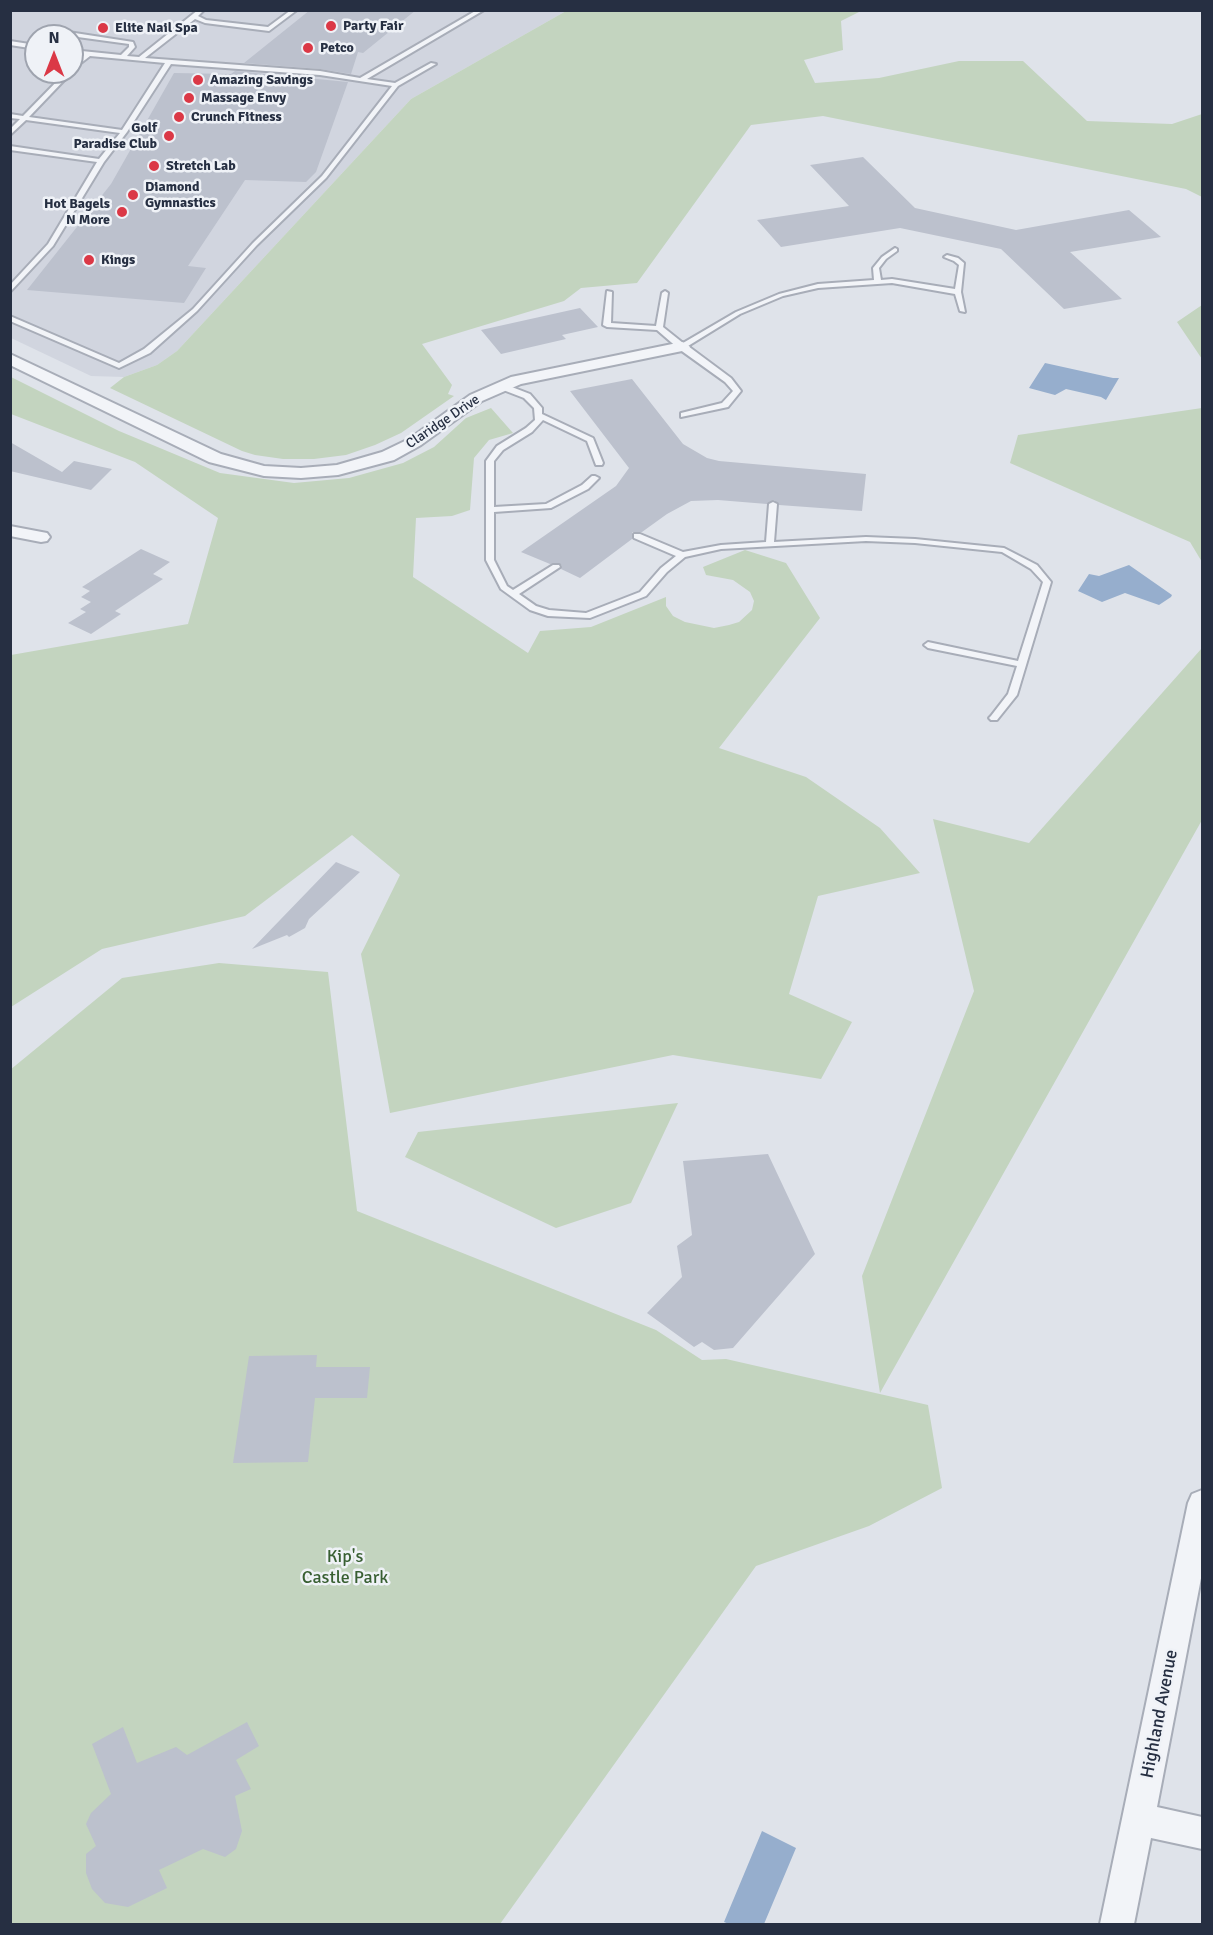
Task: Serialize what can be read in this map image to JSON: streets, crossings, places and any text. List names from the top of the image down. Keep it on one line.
{"streets":{"street":["Claridge Drive","Highland Avenue"]},"parks":["Kip's Castle Park"],"places":["Party Fair","Elite Nail Spa","Petco","Amazing Savings","Massage Envy","Crunch Fitness","Golf Paradise Club","Stretch Lab","Diamond Gymnastics","Hot Bagels N More","Kings"],"north":"top"}
